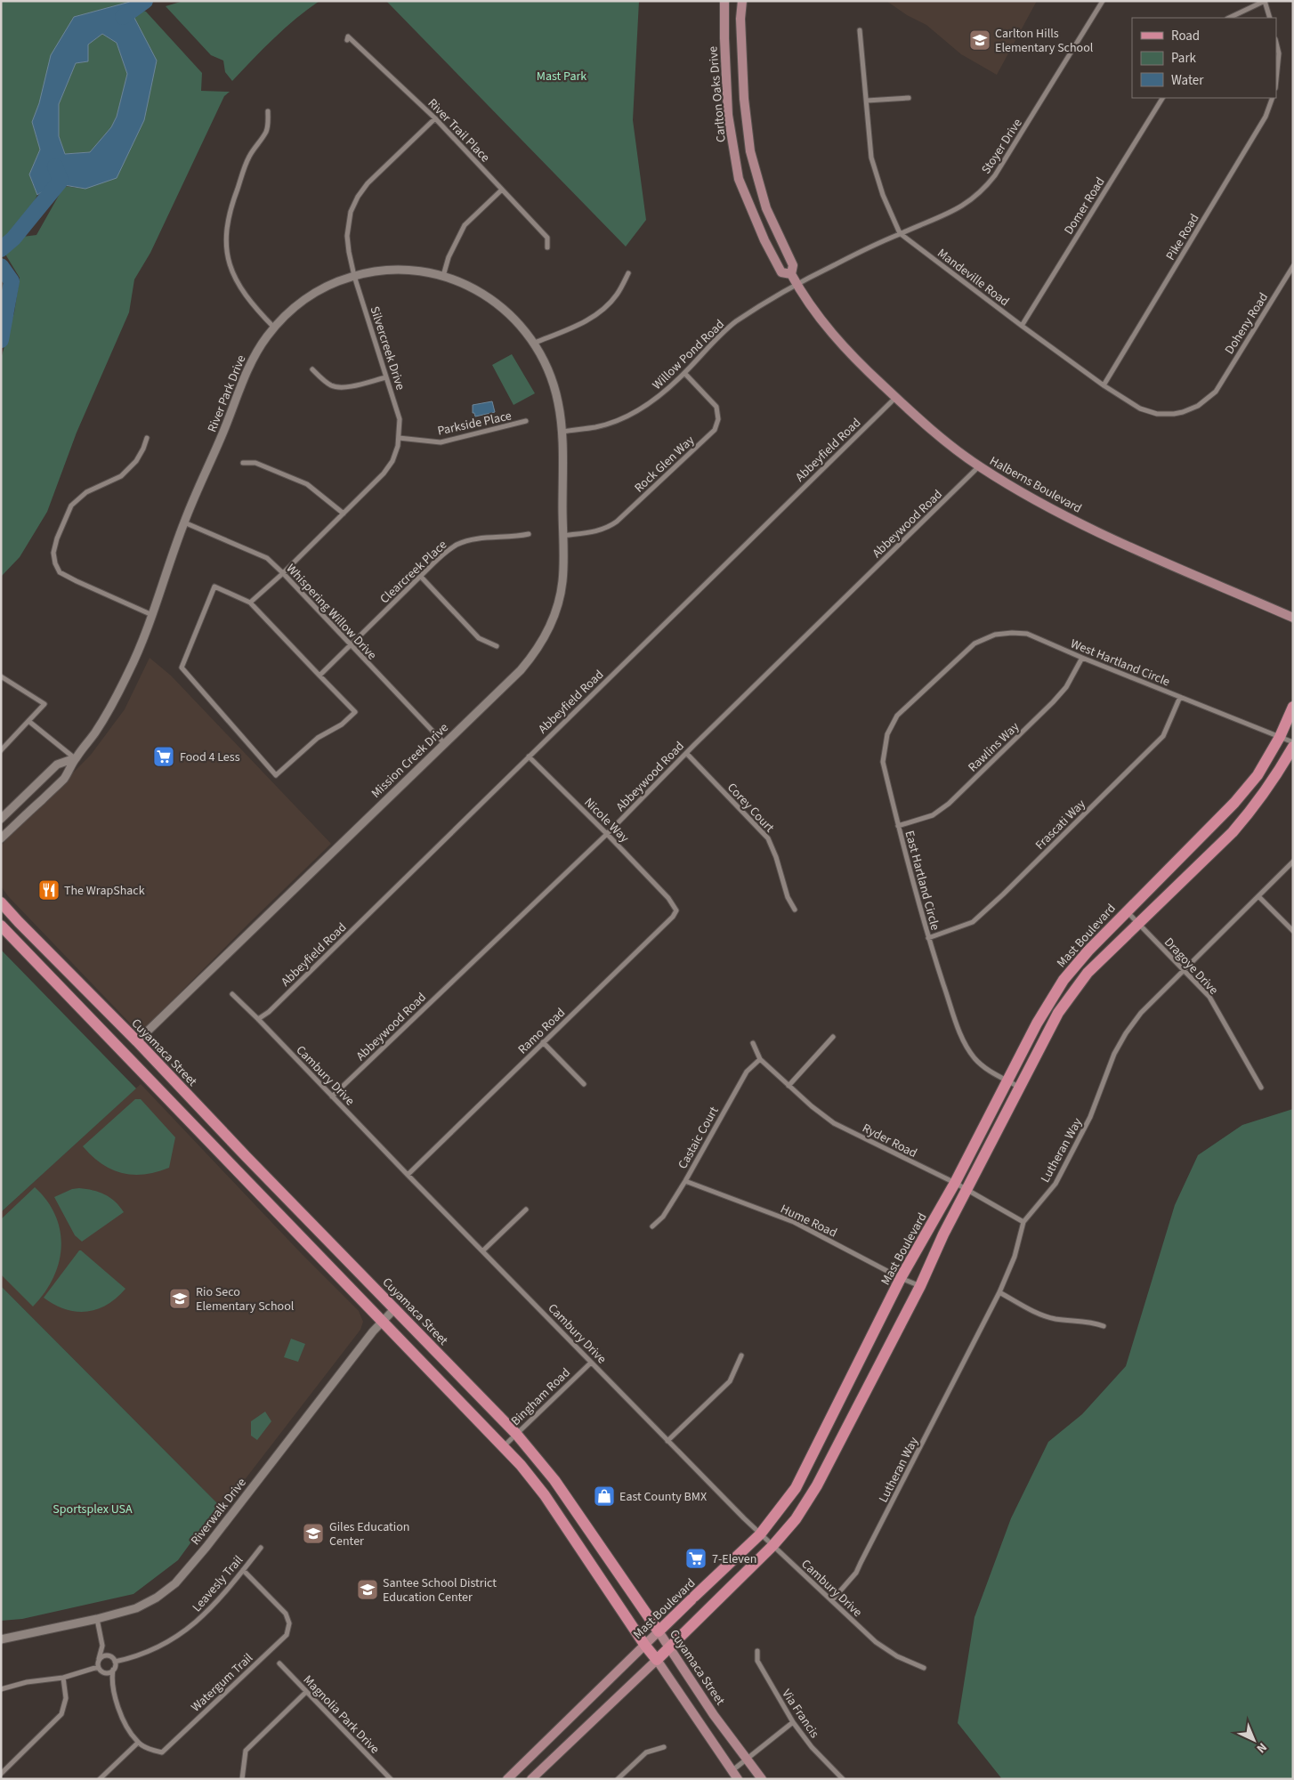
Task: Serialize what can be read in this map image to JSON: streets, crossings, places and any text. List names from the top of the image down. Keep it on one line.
{"streets":{"main road":["Carlton Oaks Drive","Halberns Boulevard","Mast Boulevard","Cuyamaca Street"],"street":["River Trail Place","Stoyer Drive","Domer Road","Pike Road","Mandeville Road","Doheny Road","Silvercreek Drive","Willow Pond Road","River Park Drive","Parkside Place","Abbeyfield Road","Rock Glen Way","Abbeywood Road","Clearcreek Place","Whispering Willow Drive","West Hartland Circle","Rawlins Way","Mission Creek Drive","Corey Court","Nicole Way","Frascati Way","East Hartland Circle","Dragoye Drive","Ramo Road","Cambury Drive","Castaic Court","Ryder Road","Lutheran Way","Hume Road","Bingham Road","Riverwalk Drive","Leavesly Trail","Watergum Trail","Via Francis","Magnolia Park Drive"]},"crossings":[["Carlton Oaks Drive","Stoyer Drive"],["Carlton Oaks Drive","Willow Pond Road"],["Carlton Oaks Drive","Halberns Boulevard"],["River Trail Place","Silvercreek Drive"],["Stoyer Drive","Mandeville Road"],["Stoyer Drive","Willow Pond Road"],["Stoyer Drive","Halberns Boulevard"],["Domer Road","Mandeville Road"],["Pike Road","Mandeville Road"],["Mandeville Road","Doheny Road"],["Silvercreek Drive","River Park Drive"],["Silvercreek Drive","Parkside Place"],["Silvercreek Drive","Whispering Willow Drive"],["Willow Pond Road","River Park Drive"],["Willow Pond Road","Rock Glen Way"],["Willow Pond Road","Halberns Boulevard"],["Willow Pond Road","Mission Creek Drive"],["River Park Drive","Whispering Willow Drive"],["River Park Drive","Mission Creek Drive"],["Abbeyfield Road","Halberns Boulevard"],["Abbeyfield Road","Nicole Way"],["Abbeyfield Road","Cambury Drive"],["Rock Glen Way","Mission Creek Drive"],["Halberns Boulevard","Abbeywood Road"],["Abbeywood Road","Corey Court"],["Abbeywood Road","Nicole Way"],["Abbeywood Road","Cambury Drive"],["Clearcreek Place","Whispering Willow Drive"],["Whispering Willow Drive","Mission Creek Drive"],["West Hartland Circle","Rawlins Way"],["West Hartland Circle","Frascati Way"],["West Hartland Circle","East Hartland Circle"],["West Hartland Circle","Mast Boulevard"],["Rawlins Way","East Hartland Circle"],["Mission Creek Drive","Cuyamaca Street"],["Nicole Way","Ramo Road"],["Frascati Way","East Hartland Circle"],["East Hartland Circle","Mast Boulevard"],["Mast Boulevard","Dragoye Drive"],["Mast Boulevard","Cuyamaca Street"],["Mast Boulevard","Cambury Drive"],["Mast Boulevard","Ryder Road"],["Mast Boulevard","Hume Road"],["Dragoye Drive","Lutheran Way"],["Ramo Road","Cambury Drive"],["Cuyamaca Street","Bingham Road"],["Cuyamaca Street","Riverwalk Drive"],["Cambury Drive","Lutheran Way"],["Cambury Drive","Bingham Road"],["Castaic Court","Ryder Road"],["Castaic Court","Hume Road"],["Ryder Road","Lutheran Way"],["Leavesly Trail","Watergum Trail"]],"parks":["Mast Park","Sportsplex USA"],"places":{"school or university":["Carlton Hills Elementary School","Rio Seco Elementary School","Giles Education Center","Santee School District Education Center"],"supermarket":["Food 4 Less","7-Eleven"],"restaurant":["The WrapShack"],"shop":["East County BMX"]},"legend":["Road","Park","Water"],"north":"bottom right"}
